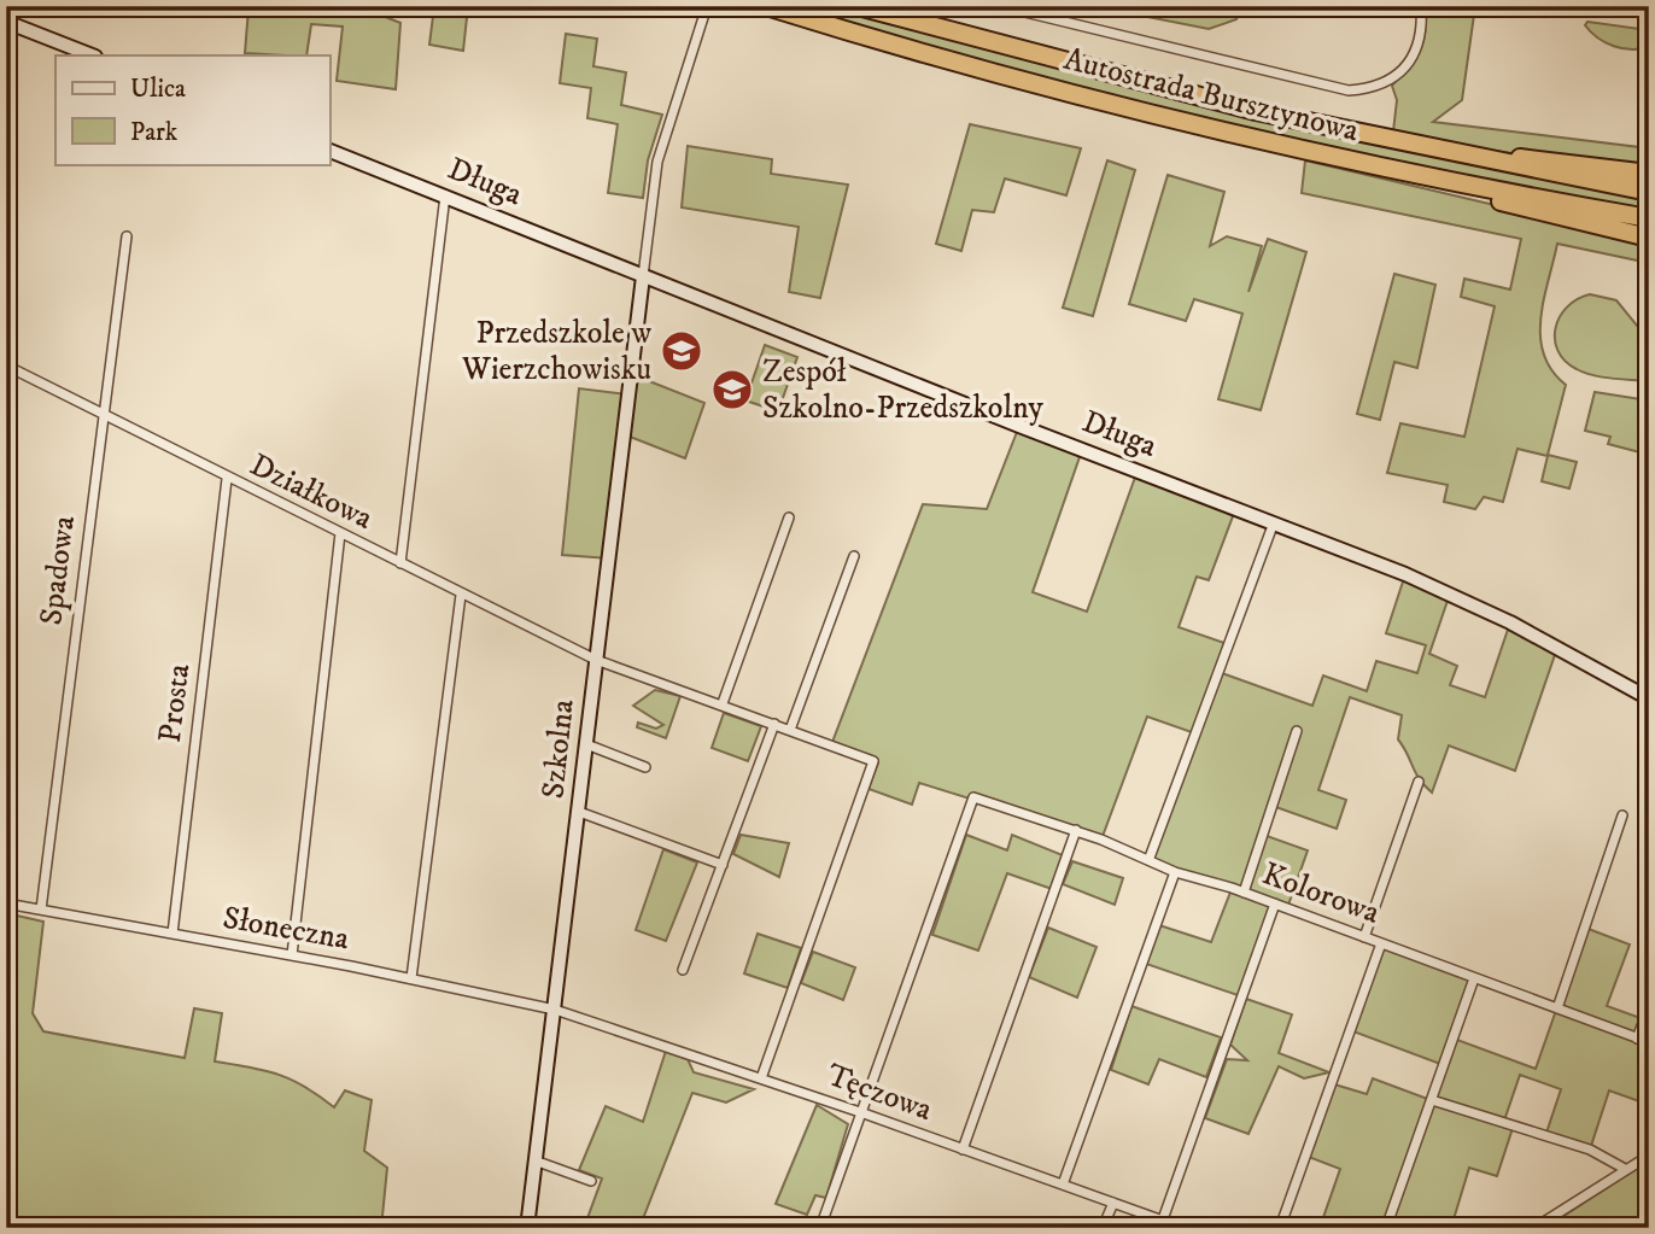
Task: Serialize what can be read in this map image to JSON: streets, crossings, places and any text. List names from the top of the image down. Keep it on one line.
{"streets":{"highway":["Autostrada Bursztynowa"],"street":["Długa","Działkowa","Spadowa","Prosta","Szkolna","Kolorowa","Słoneczna","Tęczowa"]},"crossings":[["Długa","Szkolna"],["Działkowa","Spadowa"],["Działkowa","Prosta"],["Działkowa","Szkolna"],["Działkowa","Tęczowa"],["Spadowa","Słoneczna"],["Prosta","Słoneczna"],["Szkolna","Słoneczna"],["Szkolna","Tęczowa"],["Kolorowa","Tęczowa"],["Słoneczna","Tęczowa"]],"places":{"school or university":["Przedszkole w Wierzchowisku","Zespół Szkolno-Przedszkolny"]},"legend":["Ulica","Park"]}
